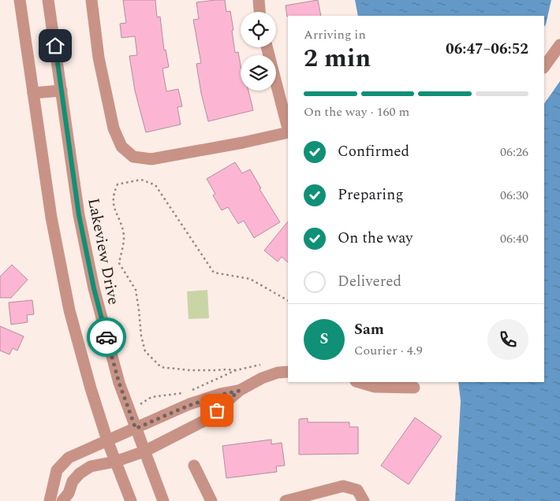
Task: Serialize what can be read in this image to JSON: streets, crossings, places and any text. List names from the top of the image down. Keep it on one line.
{"streets":{"street":["Lakeview Drive"]},"page":{"heading":["2 min","Arriving in","06:47–06:52"],"panel":["Sam","Courier · 4.9"],"bar":"On the way · 160 m","list":[["Confirmed","06:26"],["Preparing","06:30"],["On the way","06:40"],"Delivered"],"round":"S"}}
